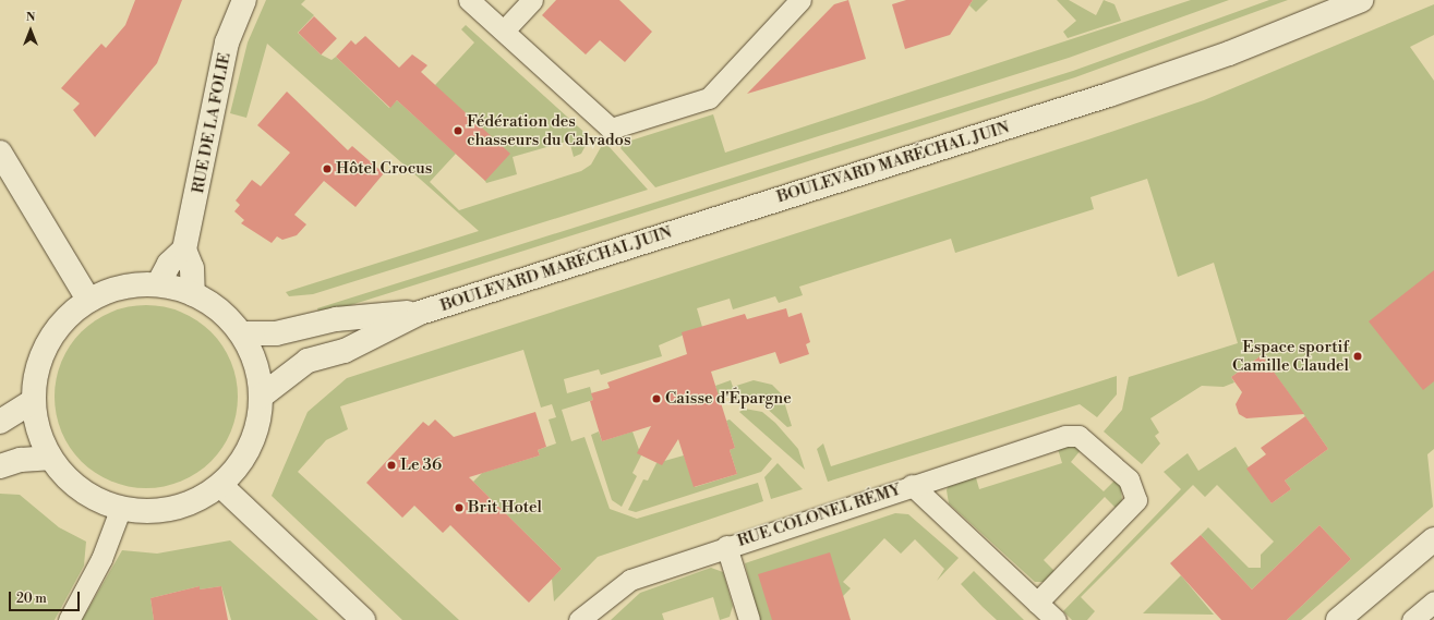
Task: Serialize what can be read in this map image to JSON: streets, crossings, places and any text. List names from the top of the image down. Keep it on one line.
{"streets":{"main road":["RUE DE LA FOLIE","BOULEVARD MARÉCHAL JUIN"],"street":["RUE COLONEL RÉMY"]},"places":["Fédération des chasseurs du Calvados","Hôtel Crocus","Espace sportif Camille Claudel","Caisse d'Épargne","Le 36","Brit Hotel"],"scale_bar":"20 m","north":"top"}
